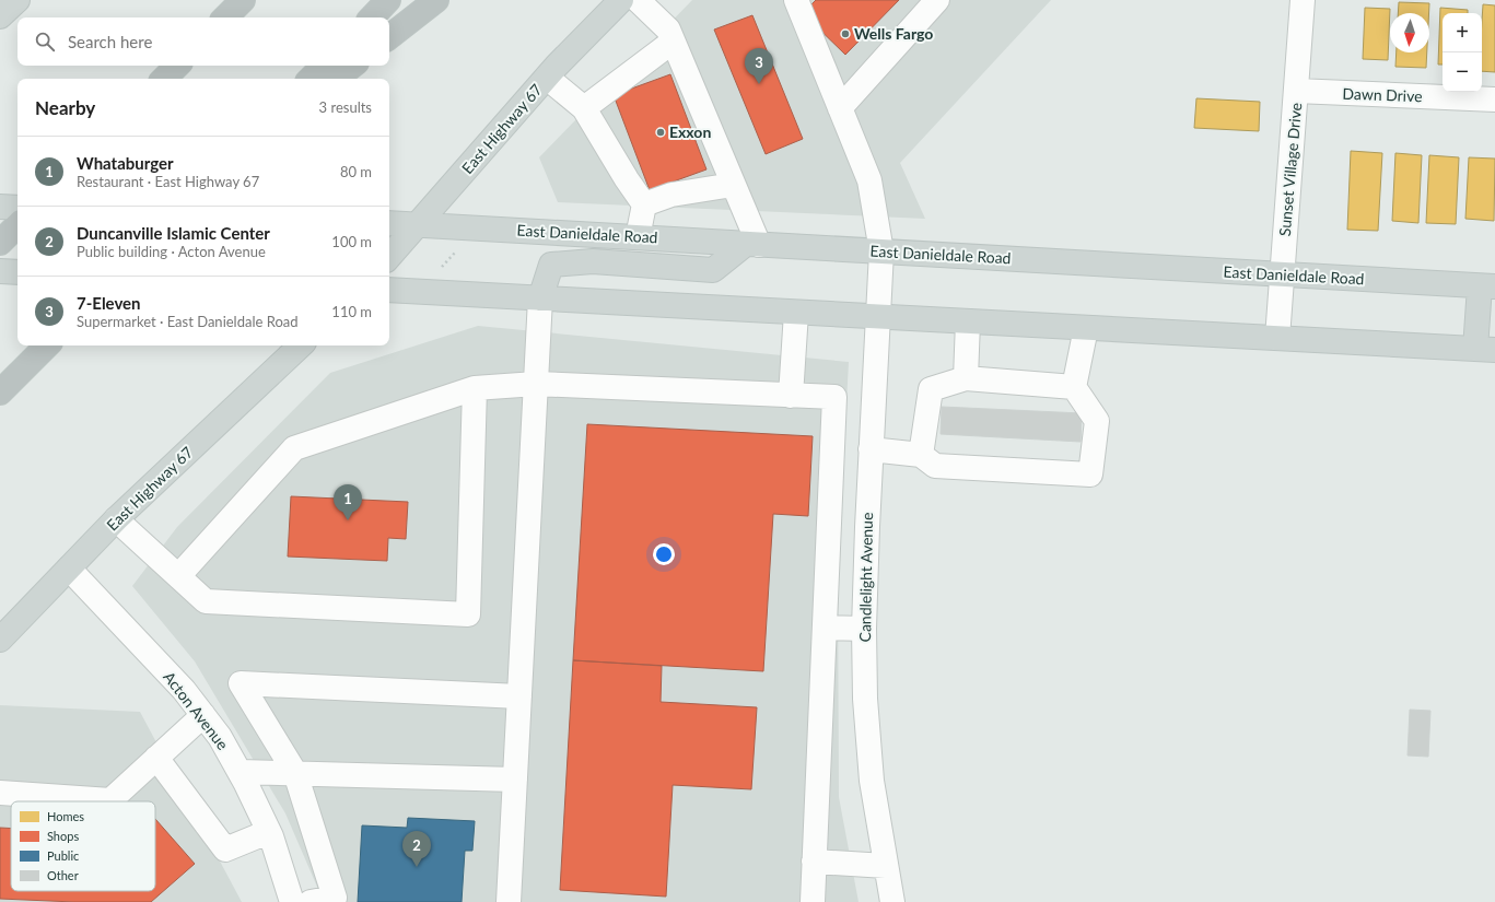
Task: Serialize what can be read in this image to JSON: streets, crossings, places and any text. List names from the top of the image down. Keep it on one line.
{"streets":{"main road":["East Highway 67","East Danieldale Road"],"street":["Dawn Drive","Sunset Village Drive","Candlelight Avenue","Acton Avenue"]},"crossings":[["Dawn Drive","Sunset Village Drive"],["East Highway 67","East Danieldale Road"],["East Highway 67","Acton Avenue"],["Sunset Village Drive","East Danieldale Road"],["East Danieldale Road","Candlelight Avenue"]],"places":["Wells Fargo","Exxon"],"legend":["Homes","Shops","Public","Other"],"north":"bottom","page":{"map_buttons":["+","−"],"search":"Search here","pins":["3","1","2"],"heading":["Nearby","3 results"],"list":[{"mark":"1","name":"Whataburger","note":"Restaurant · East Highway 67","value":"80 m"},{"mark":"2","name":"Duncanville Islamic Center","note":"Public building · Acton Avenue","value":"100 m"},{"mark":"3","name":"7-Eleven","note":"Supermarket · East Danieldale Road","value":"110 m"}]}}
